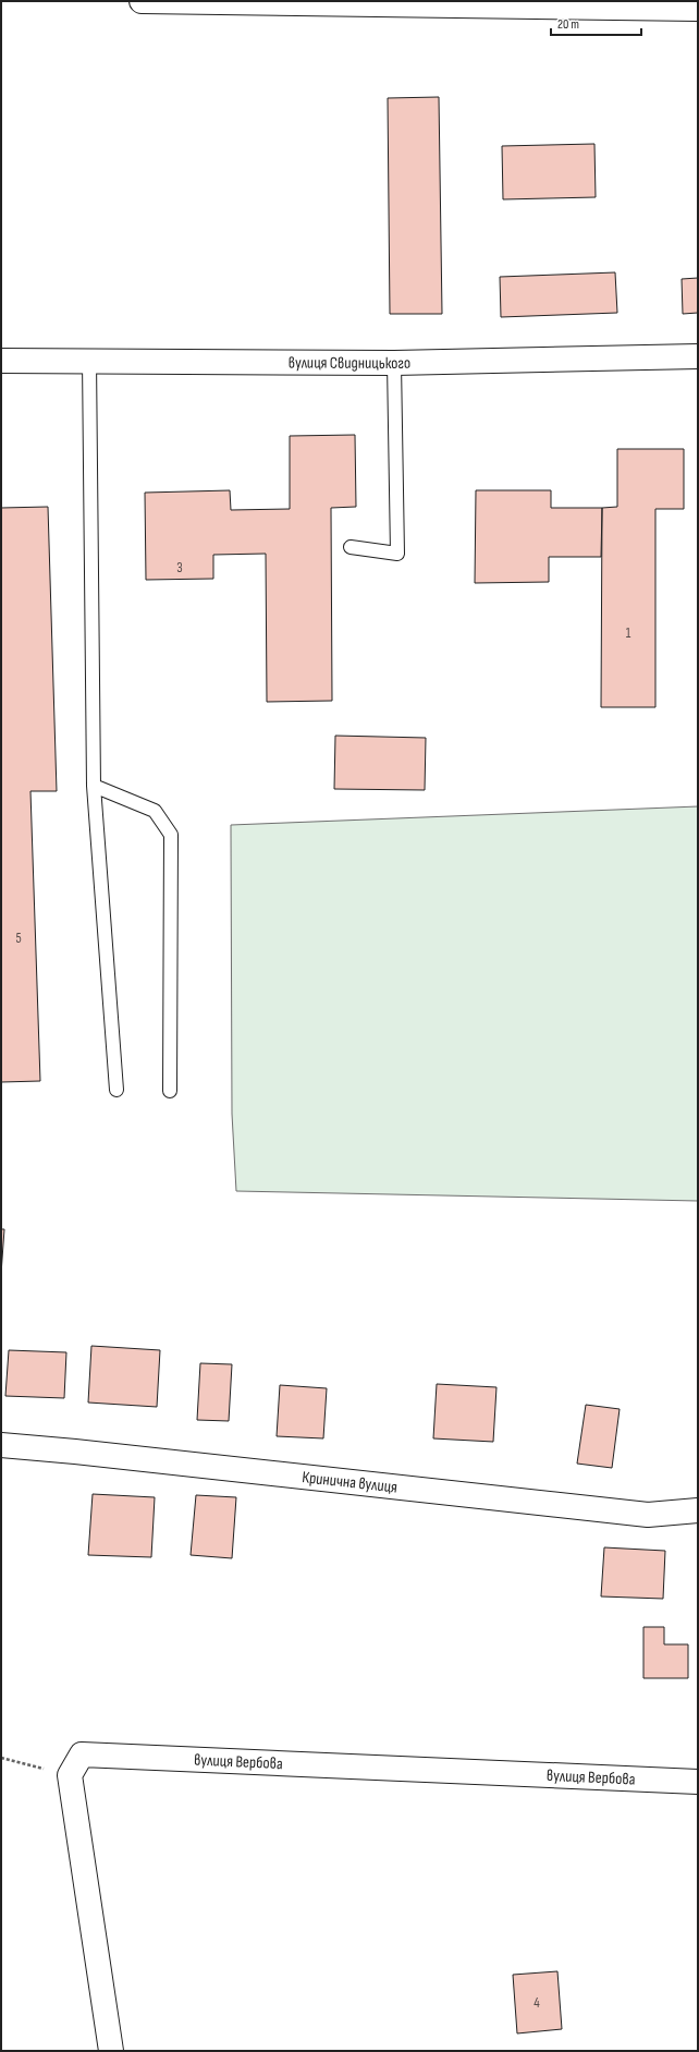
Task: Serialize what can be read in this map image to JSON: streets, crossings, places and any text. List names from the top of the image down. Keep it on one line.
{"streets":{"street":["вулиця Свидницького","Кринична вулиця","вулиця Вербова"]},"house_numbers":["3","1","5","4"],"scale_bar":"20 m"}
